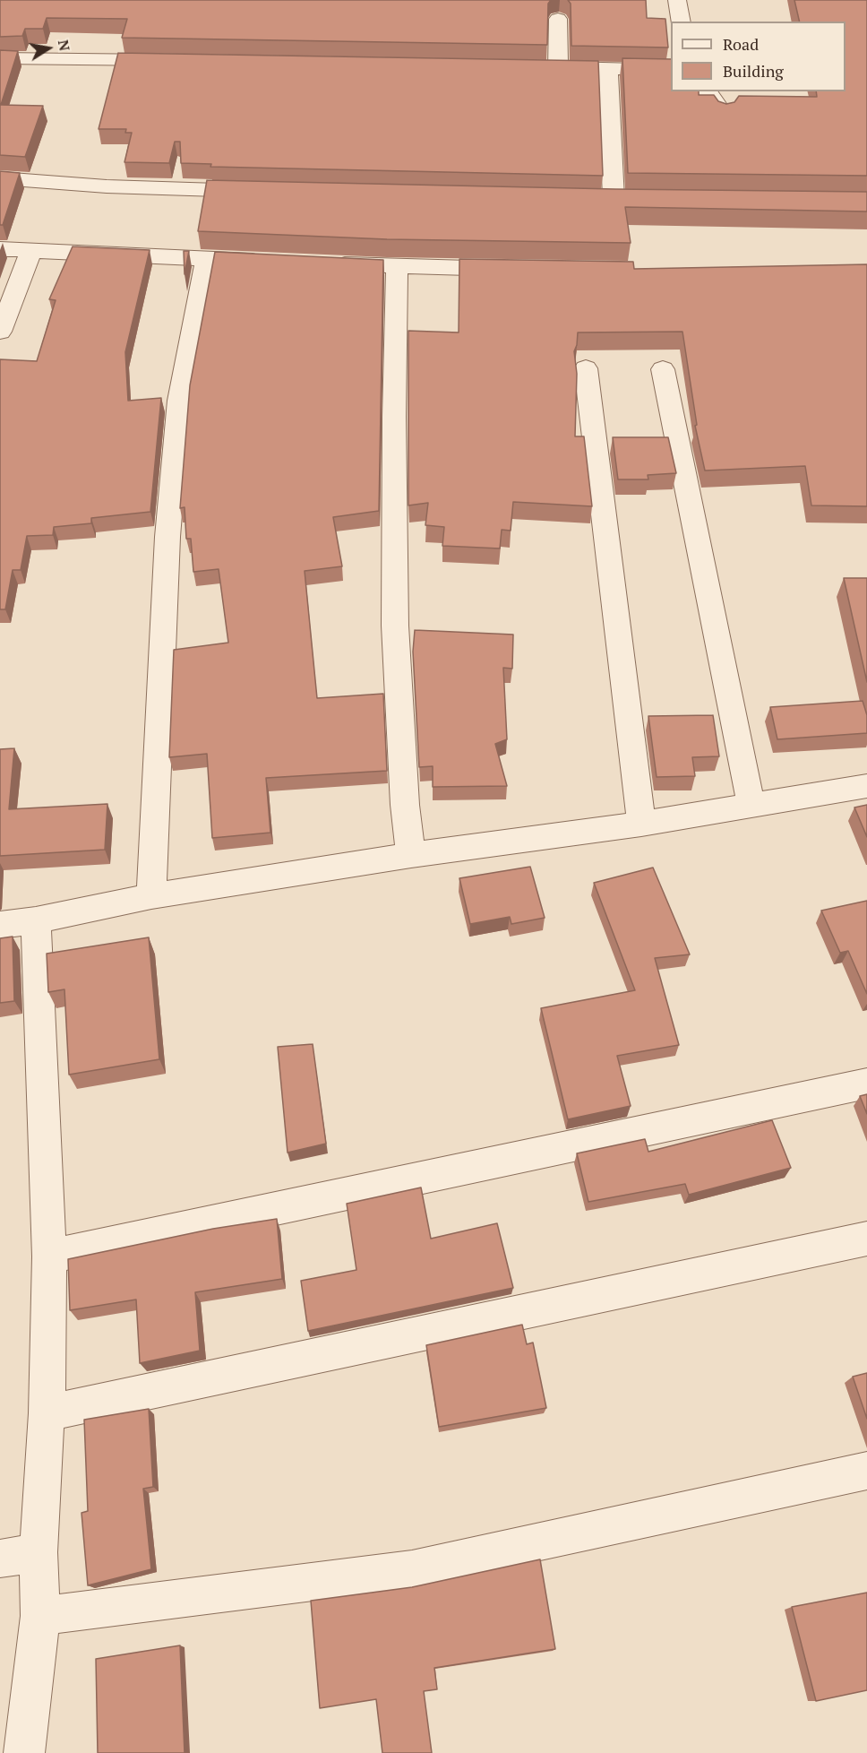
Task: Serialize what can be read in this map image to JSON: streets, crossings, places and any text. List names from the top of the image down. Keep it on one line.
{"legend":["Road","Building"],"north":"right"}
